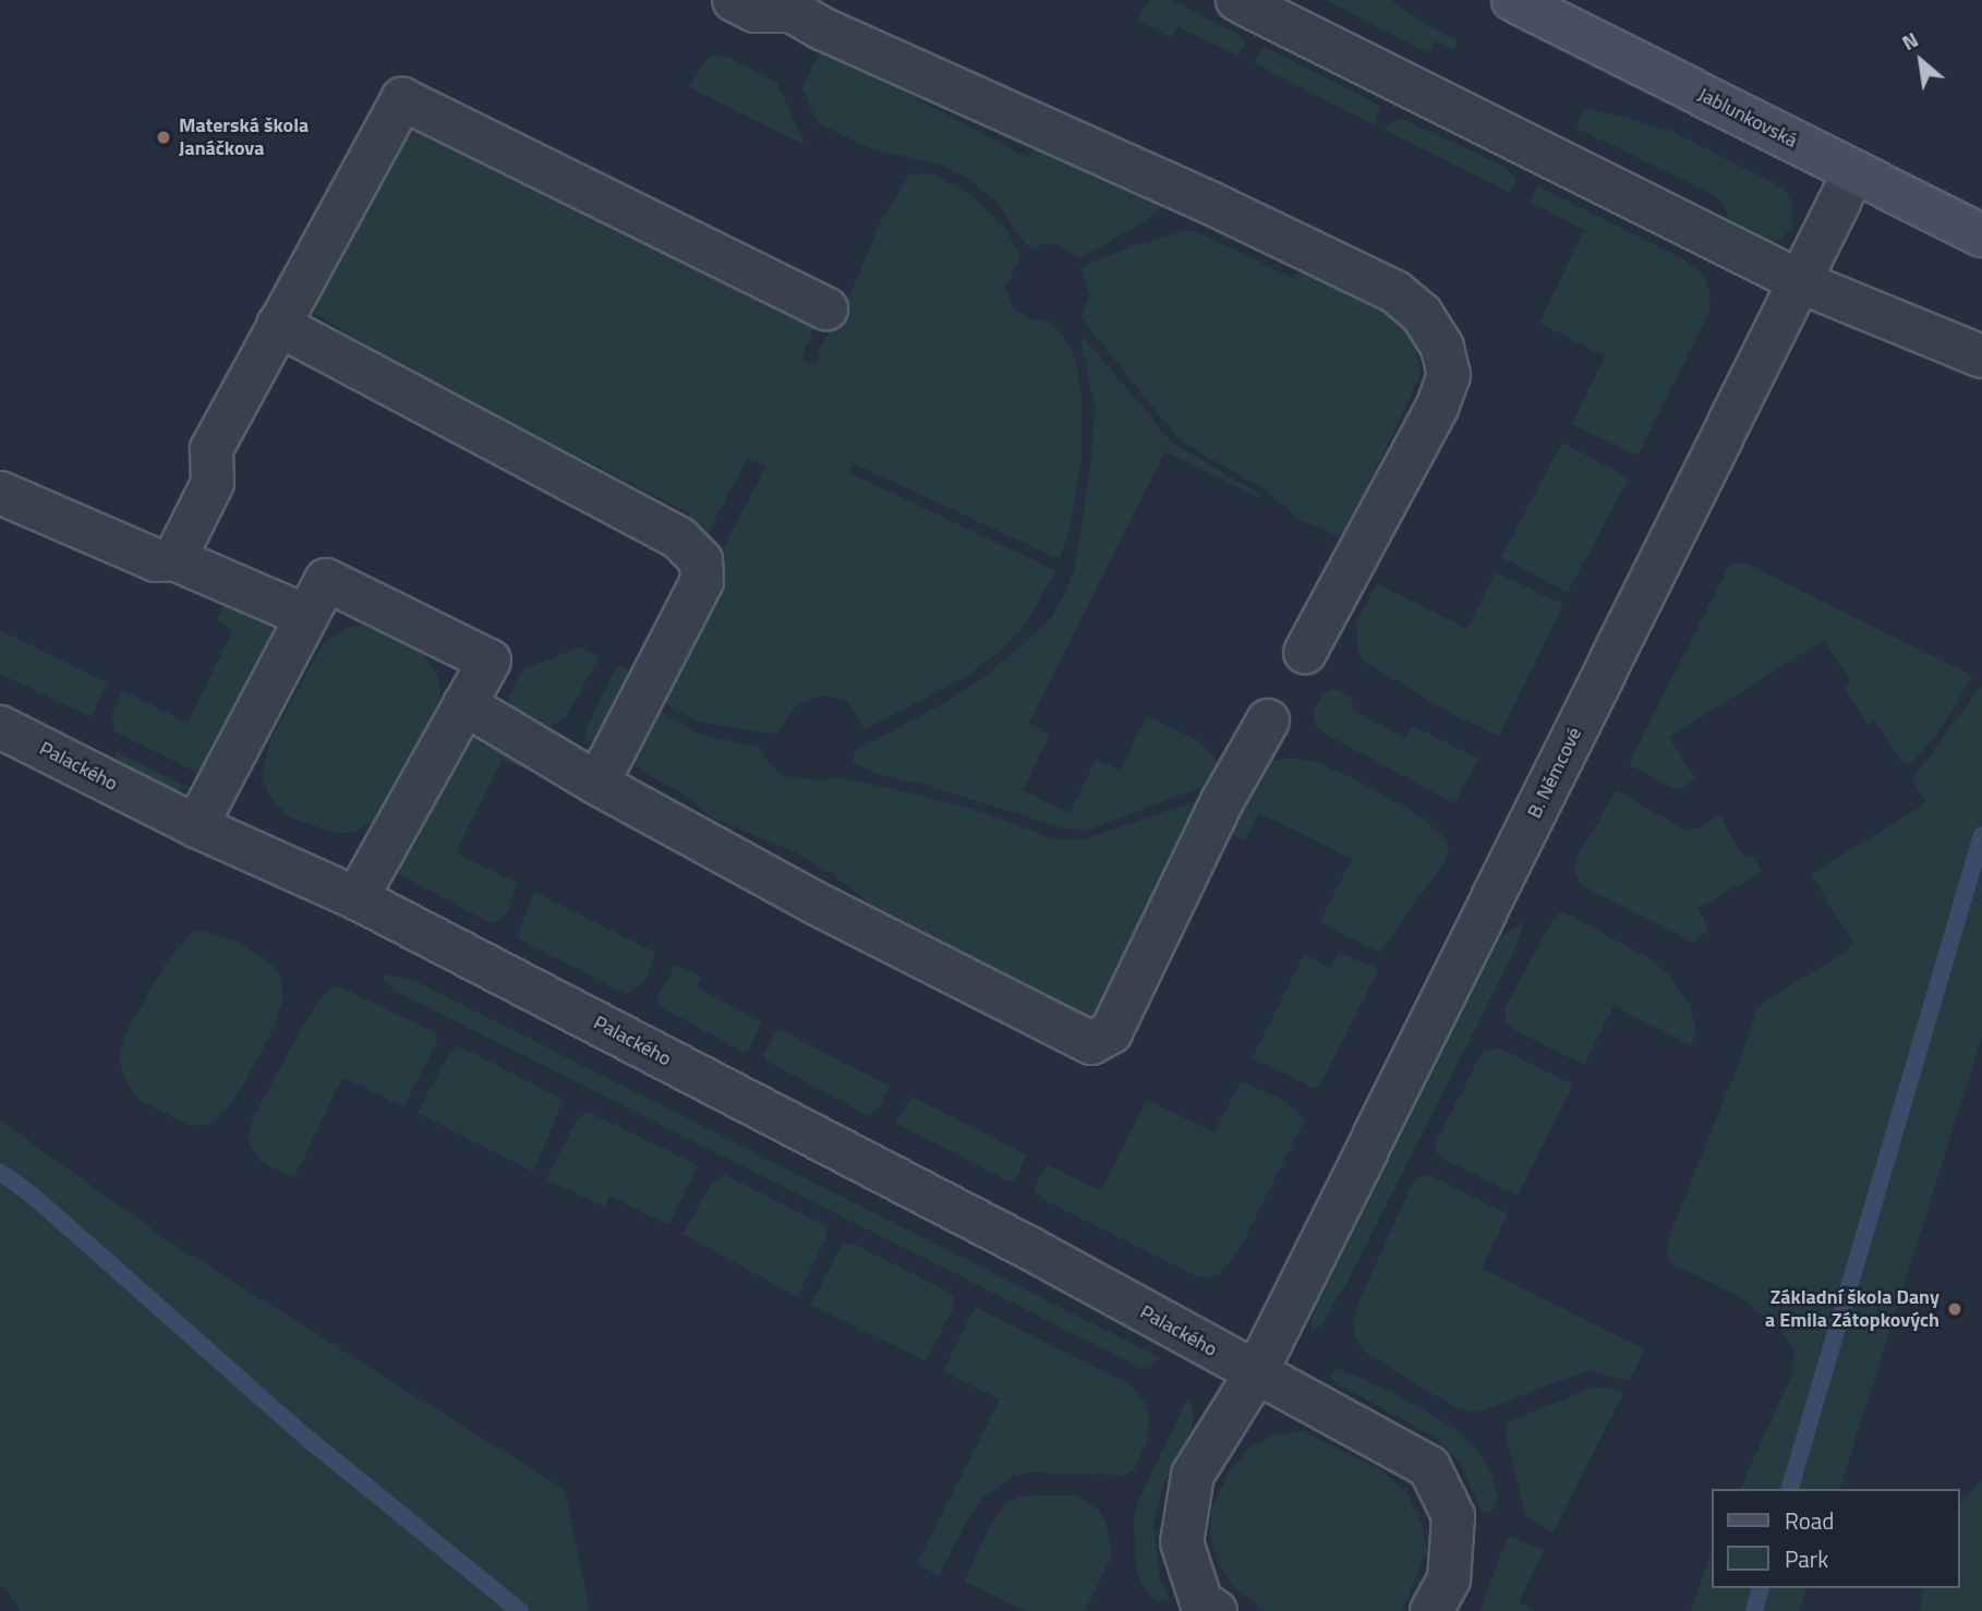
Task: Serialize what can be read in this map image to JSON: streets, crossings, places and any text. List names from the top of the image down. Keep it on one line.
{"streets":{"main road":["Jablunkovská"],"street":["Palackého","B. Němcové"]},"crossings":[["Jablunkovská","B. Němcové"],["Palackého","B. Němcové"]],"places":["Materská škola Janáčkova","Základní škola Dany a Emila Zátopkových"],"legend":["Road","Park"],"north":"top left"}
